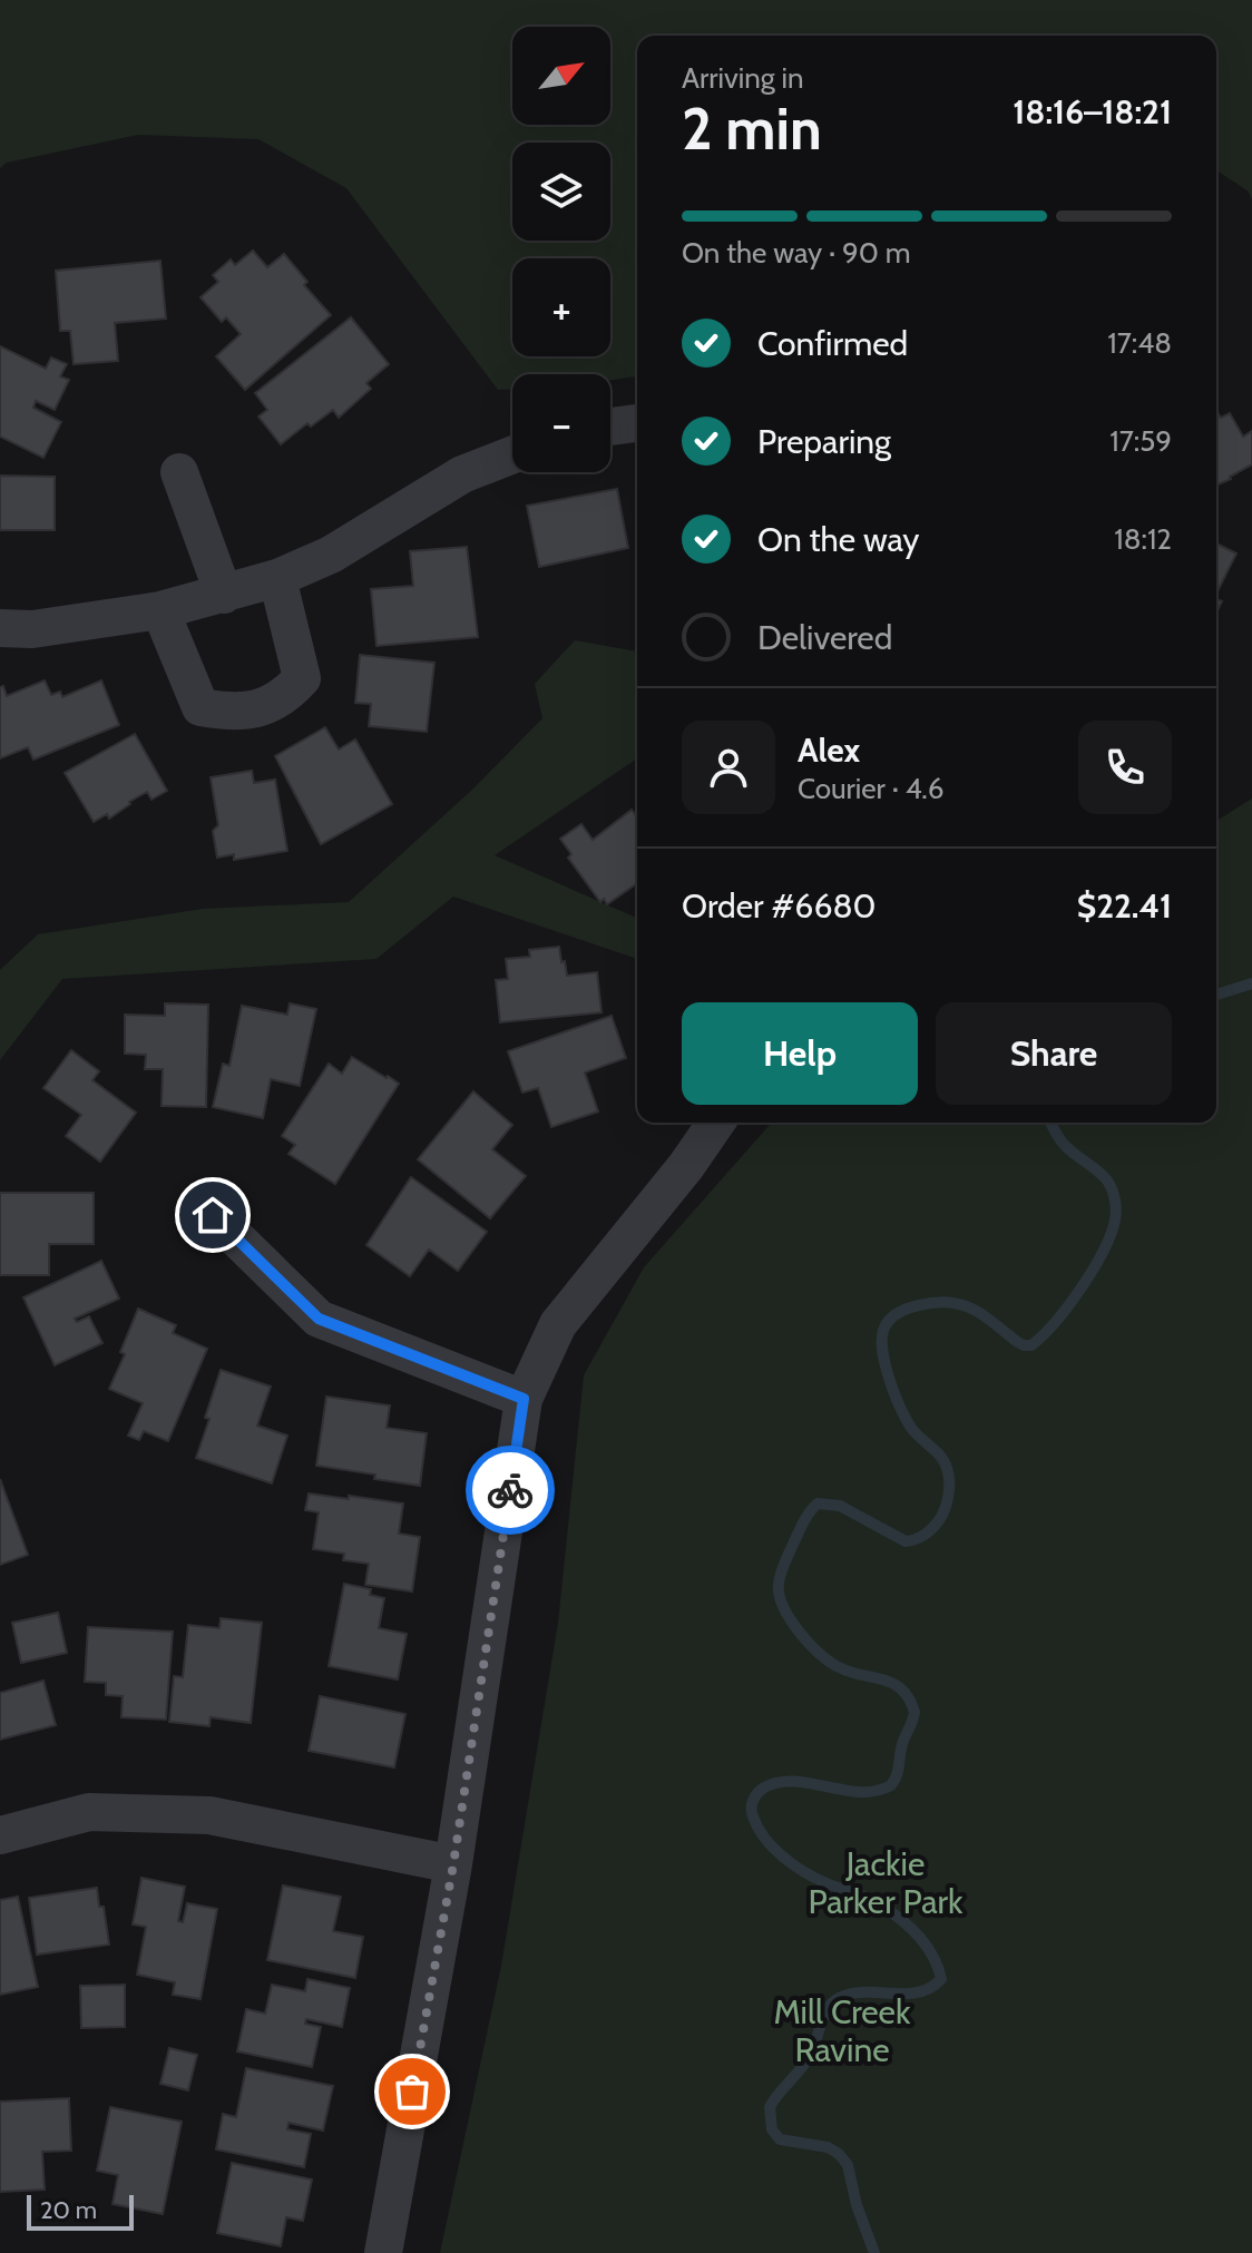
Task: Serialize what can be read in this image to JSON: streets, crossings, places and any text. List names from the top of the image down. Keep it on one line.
{"parks":["Jackie Parker Park","Mill Creek Ravine"],"scale_bar":"20 m","north":"top right","page":{"map_buttons":["+","−"],"heading":["2 min","Arriving in","18:16–18:21"],"panel":["Alex","Courier · 4.6","Order #6680","$22.41"],"bar":"On the way · 90 m","list":[["Confirmed","17:48"],["Preparing","17:59"],["On the way","18:12"],"Delivered"],"buttons":["Help","Share"],"scale":"20 m"}}
